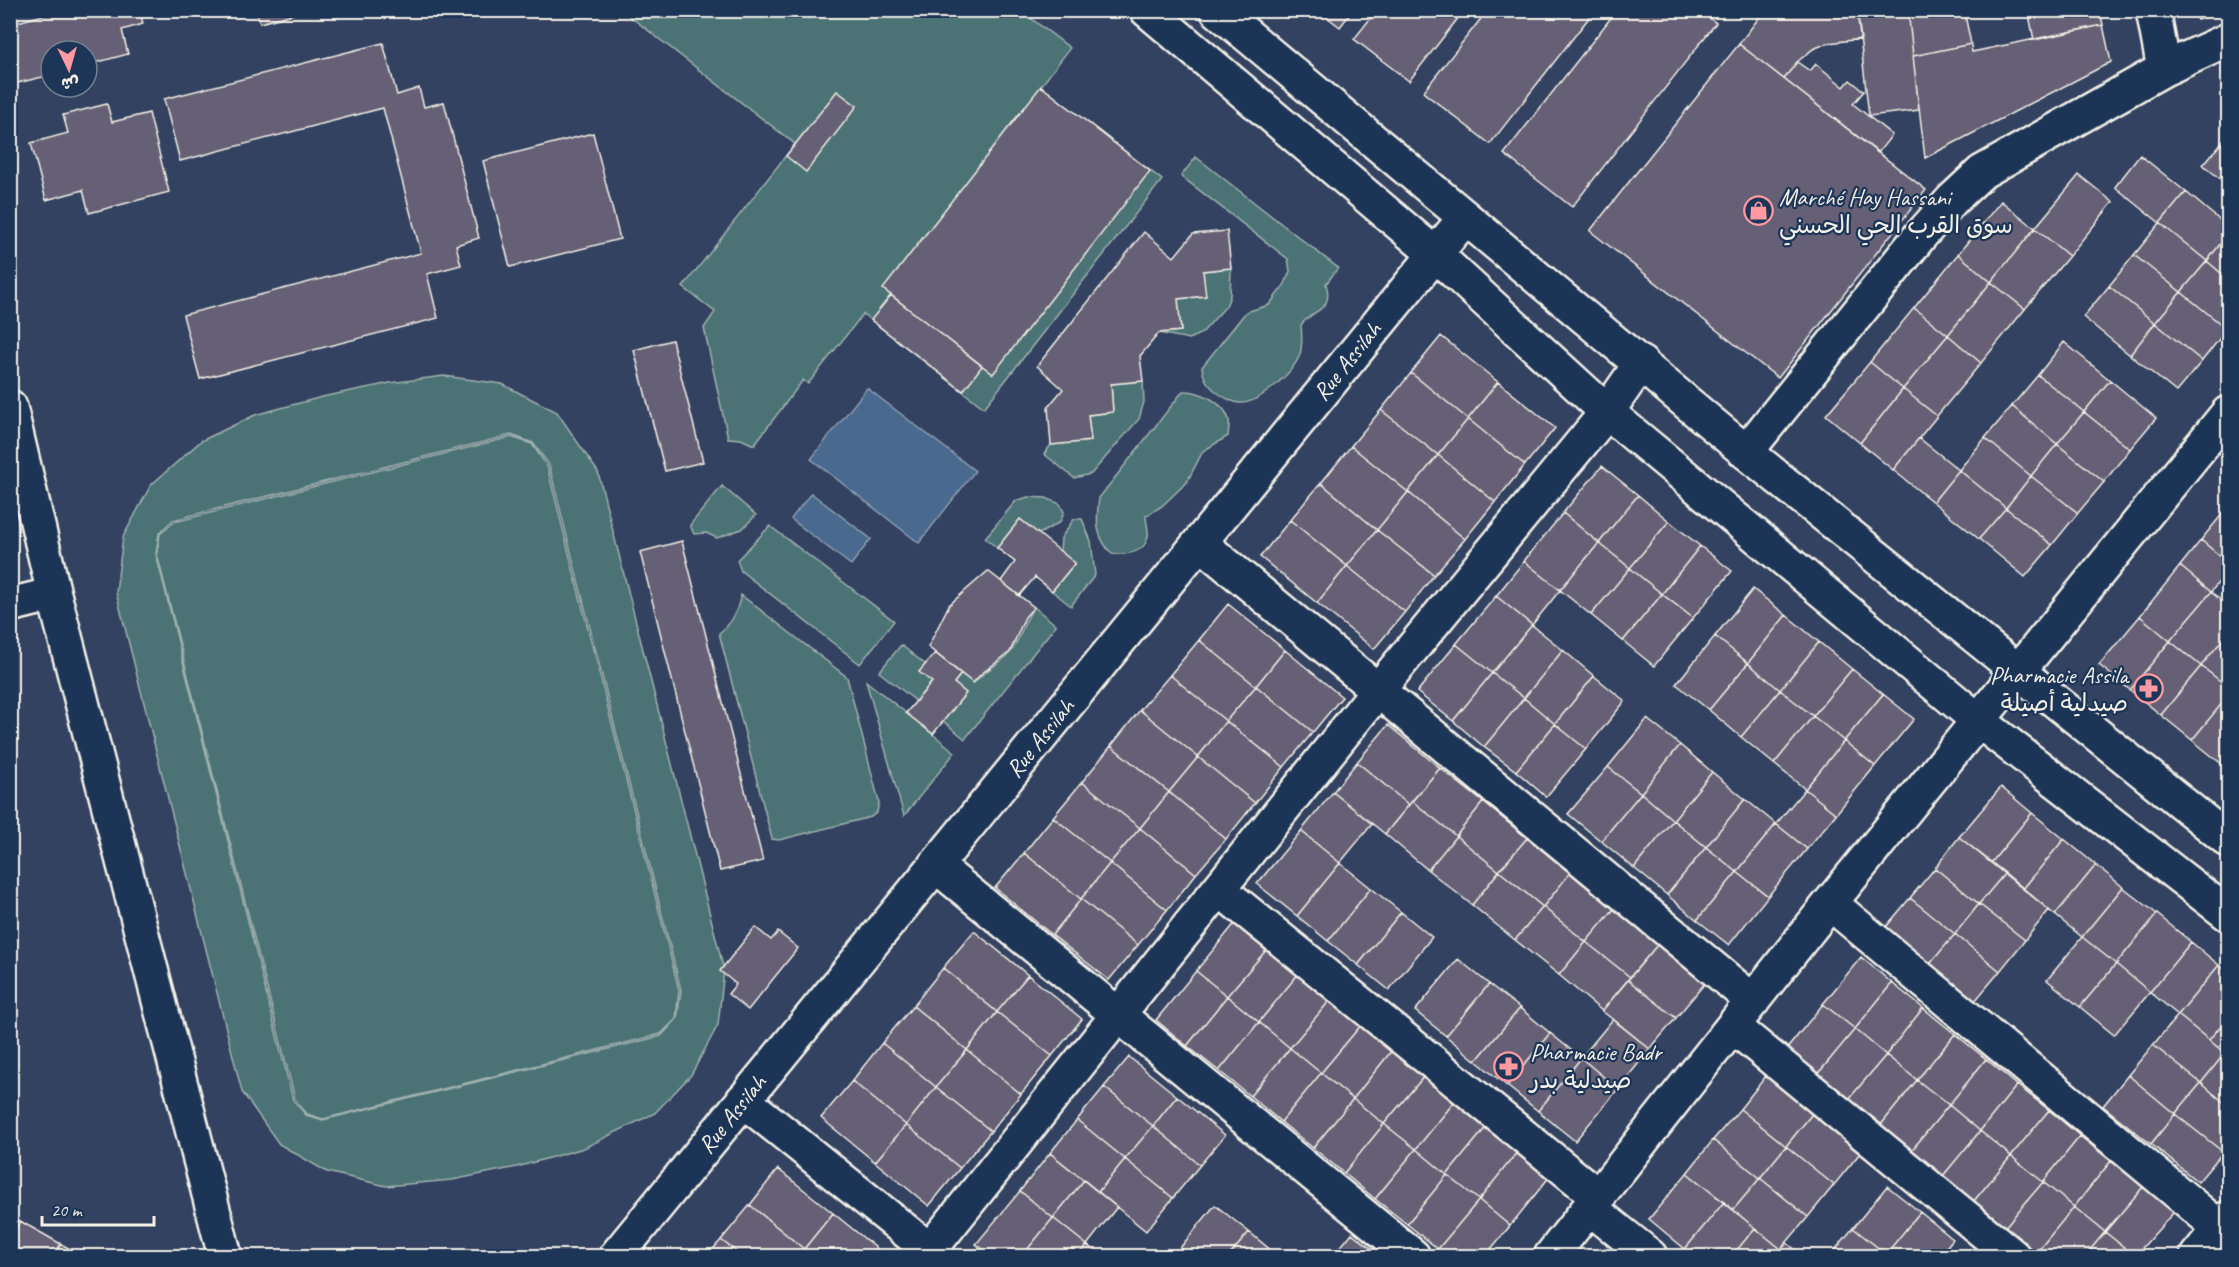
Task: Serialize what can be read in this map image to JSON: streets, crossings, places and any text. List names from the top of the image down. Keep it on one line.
{"streets":{"street":["Rue Assilah"]},"places":{"shop":["Marché Hay Hassani سوق القرب الحي الحسني"],"pharmacy":["Pharmacie Assila صيدلية أصيلة","Pharmacie Badr صيدلية بدر"]},"scale_bar":"20 m","north":"bottom"}
